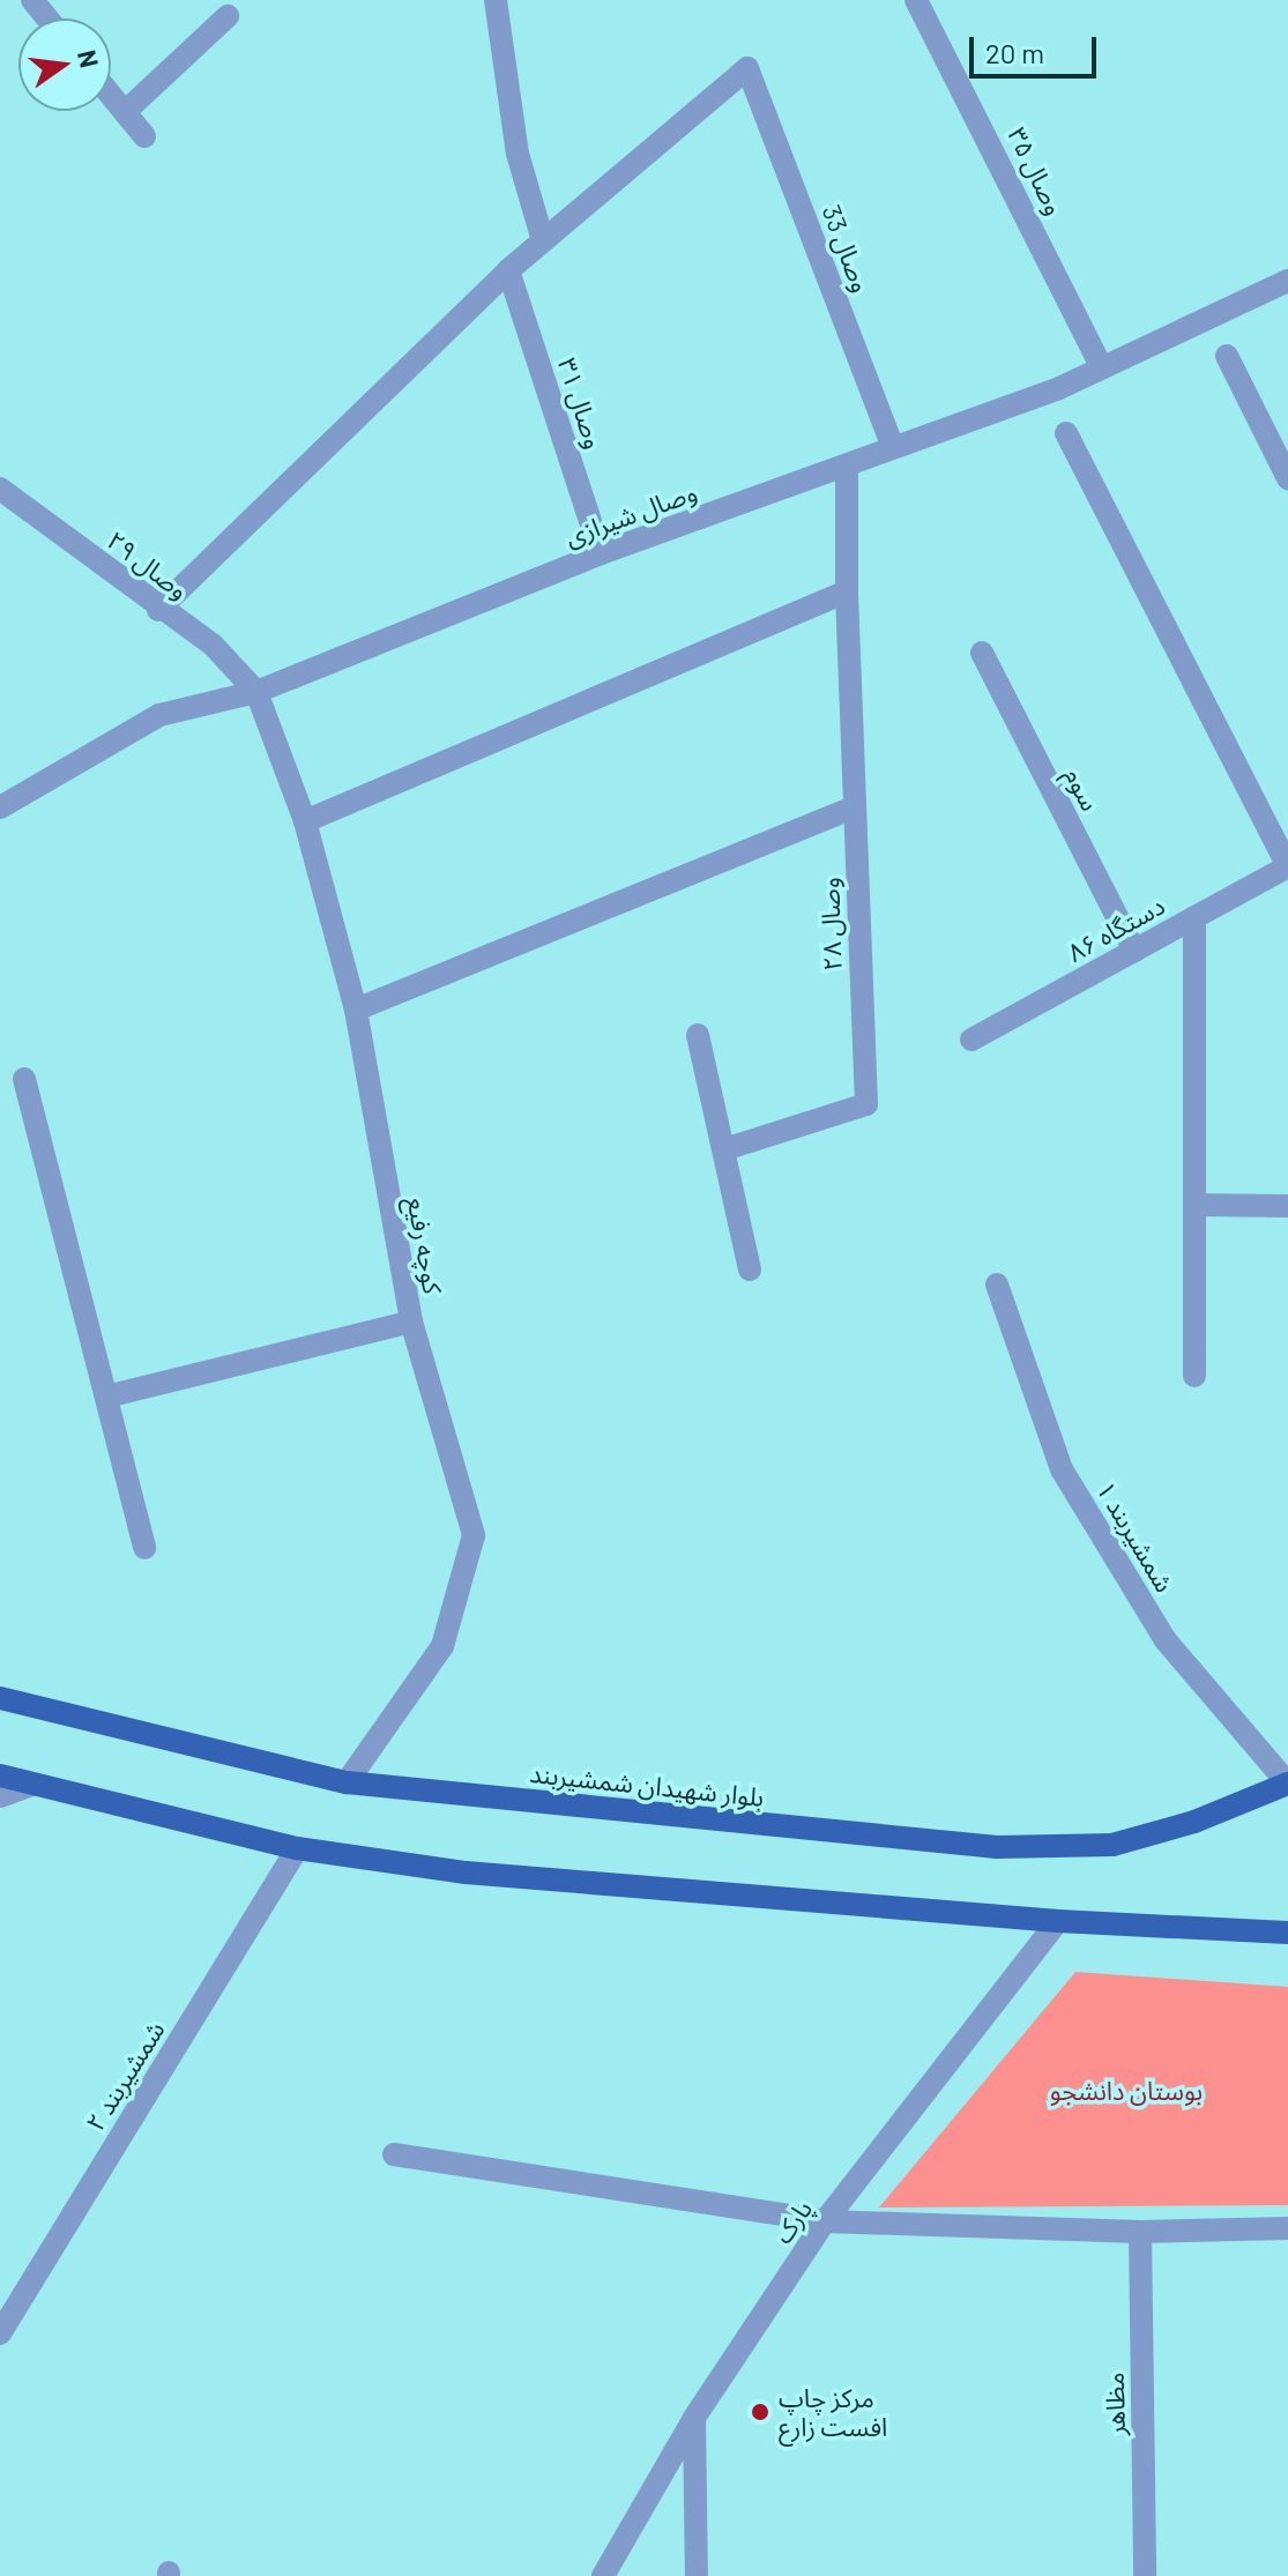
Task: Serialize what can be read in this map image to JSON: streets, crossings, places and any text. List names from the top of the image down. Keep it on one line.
{"streets":{"main road":["بلوار شهیدان شمشیربند"],"street":["وصال ۳۵","وصال 33","وصال ۳۱","وصال شیرازی","وصال ۲۹","سوم","وصال ۲۸","دستگاه ۸۶","کوچه رفیع","شمشیربند ۱","شمشیربند ۲","پارک","مظاهر"]},"crossings":[["وصال ۳۵","وصال شیرازی"],["وصال 33","وصال شیرازی"],["وصال ۳۱","وصال شیرازی"],["وصال شیرازی","وصال ۲۹"],["وصال شیرازی","وصال ۲۸"],["وصال شیرازی","کوچه رفیع"],["وصال ۲۹","کوچه رفیع"],["سوم","دستگاه ۸۶"],["کوچه رفیع","بلوار شهیدان شمشیربند"],["شمشیربند ۱","بلوار شهیدان شمشیربند"]],"parks":["بوستان دانشجو"],"places":["مرکز چاپ افست زارع"],"scale_bar":"20 m","north":"right"}
